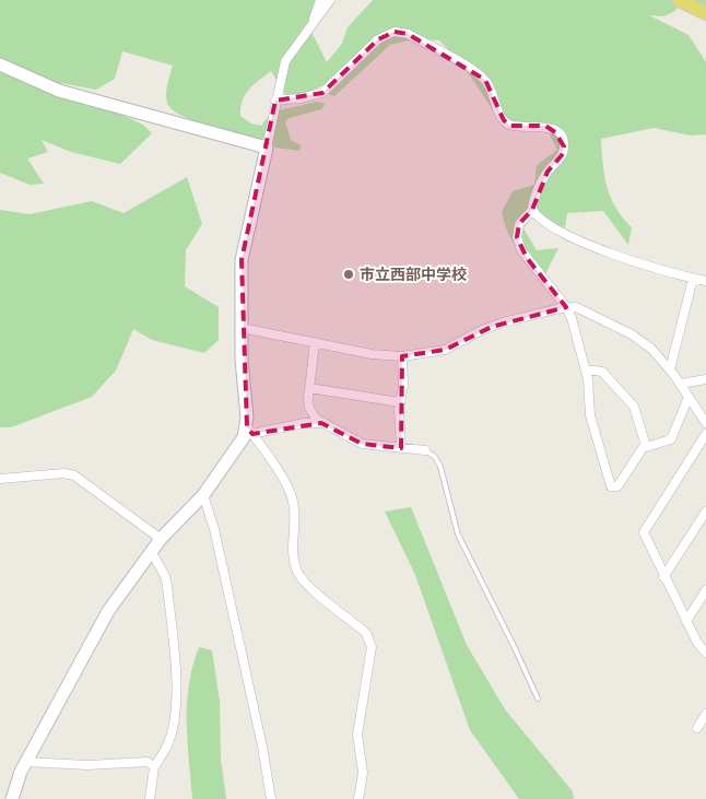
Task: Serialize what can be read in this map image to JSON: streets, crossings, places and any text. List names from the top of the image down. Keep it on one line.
{"places":["市立西部中学校"]}
